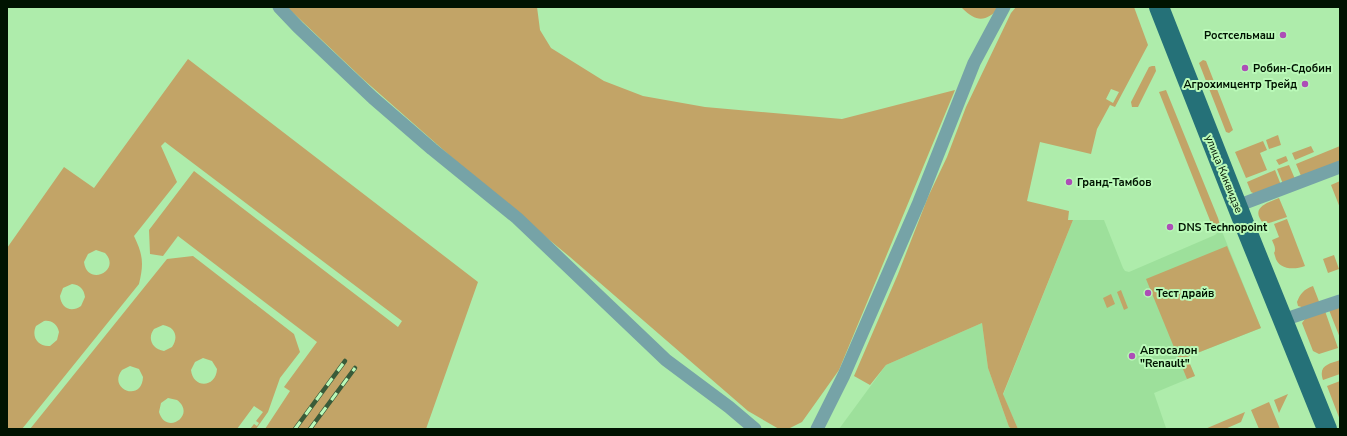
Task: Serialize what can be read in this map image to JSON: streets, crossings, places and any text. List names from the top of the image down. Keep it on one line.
{"streets":{"main road":["улица Киквидзе"]},"places":["Ростсельмаш","Робин-Сдобин","Агрохимцентр Трейд","Гранд-Тамбов","DNS Technopoint","Тест драйв","Автосалон \"Renault\""]}
